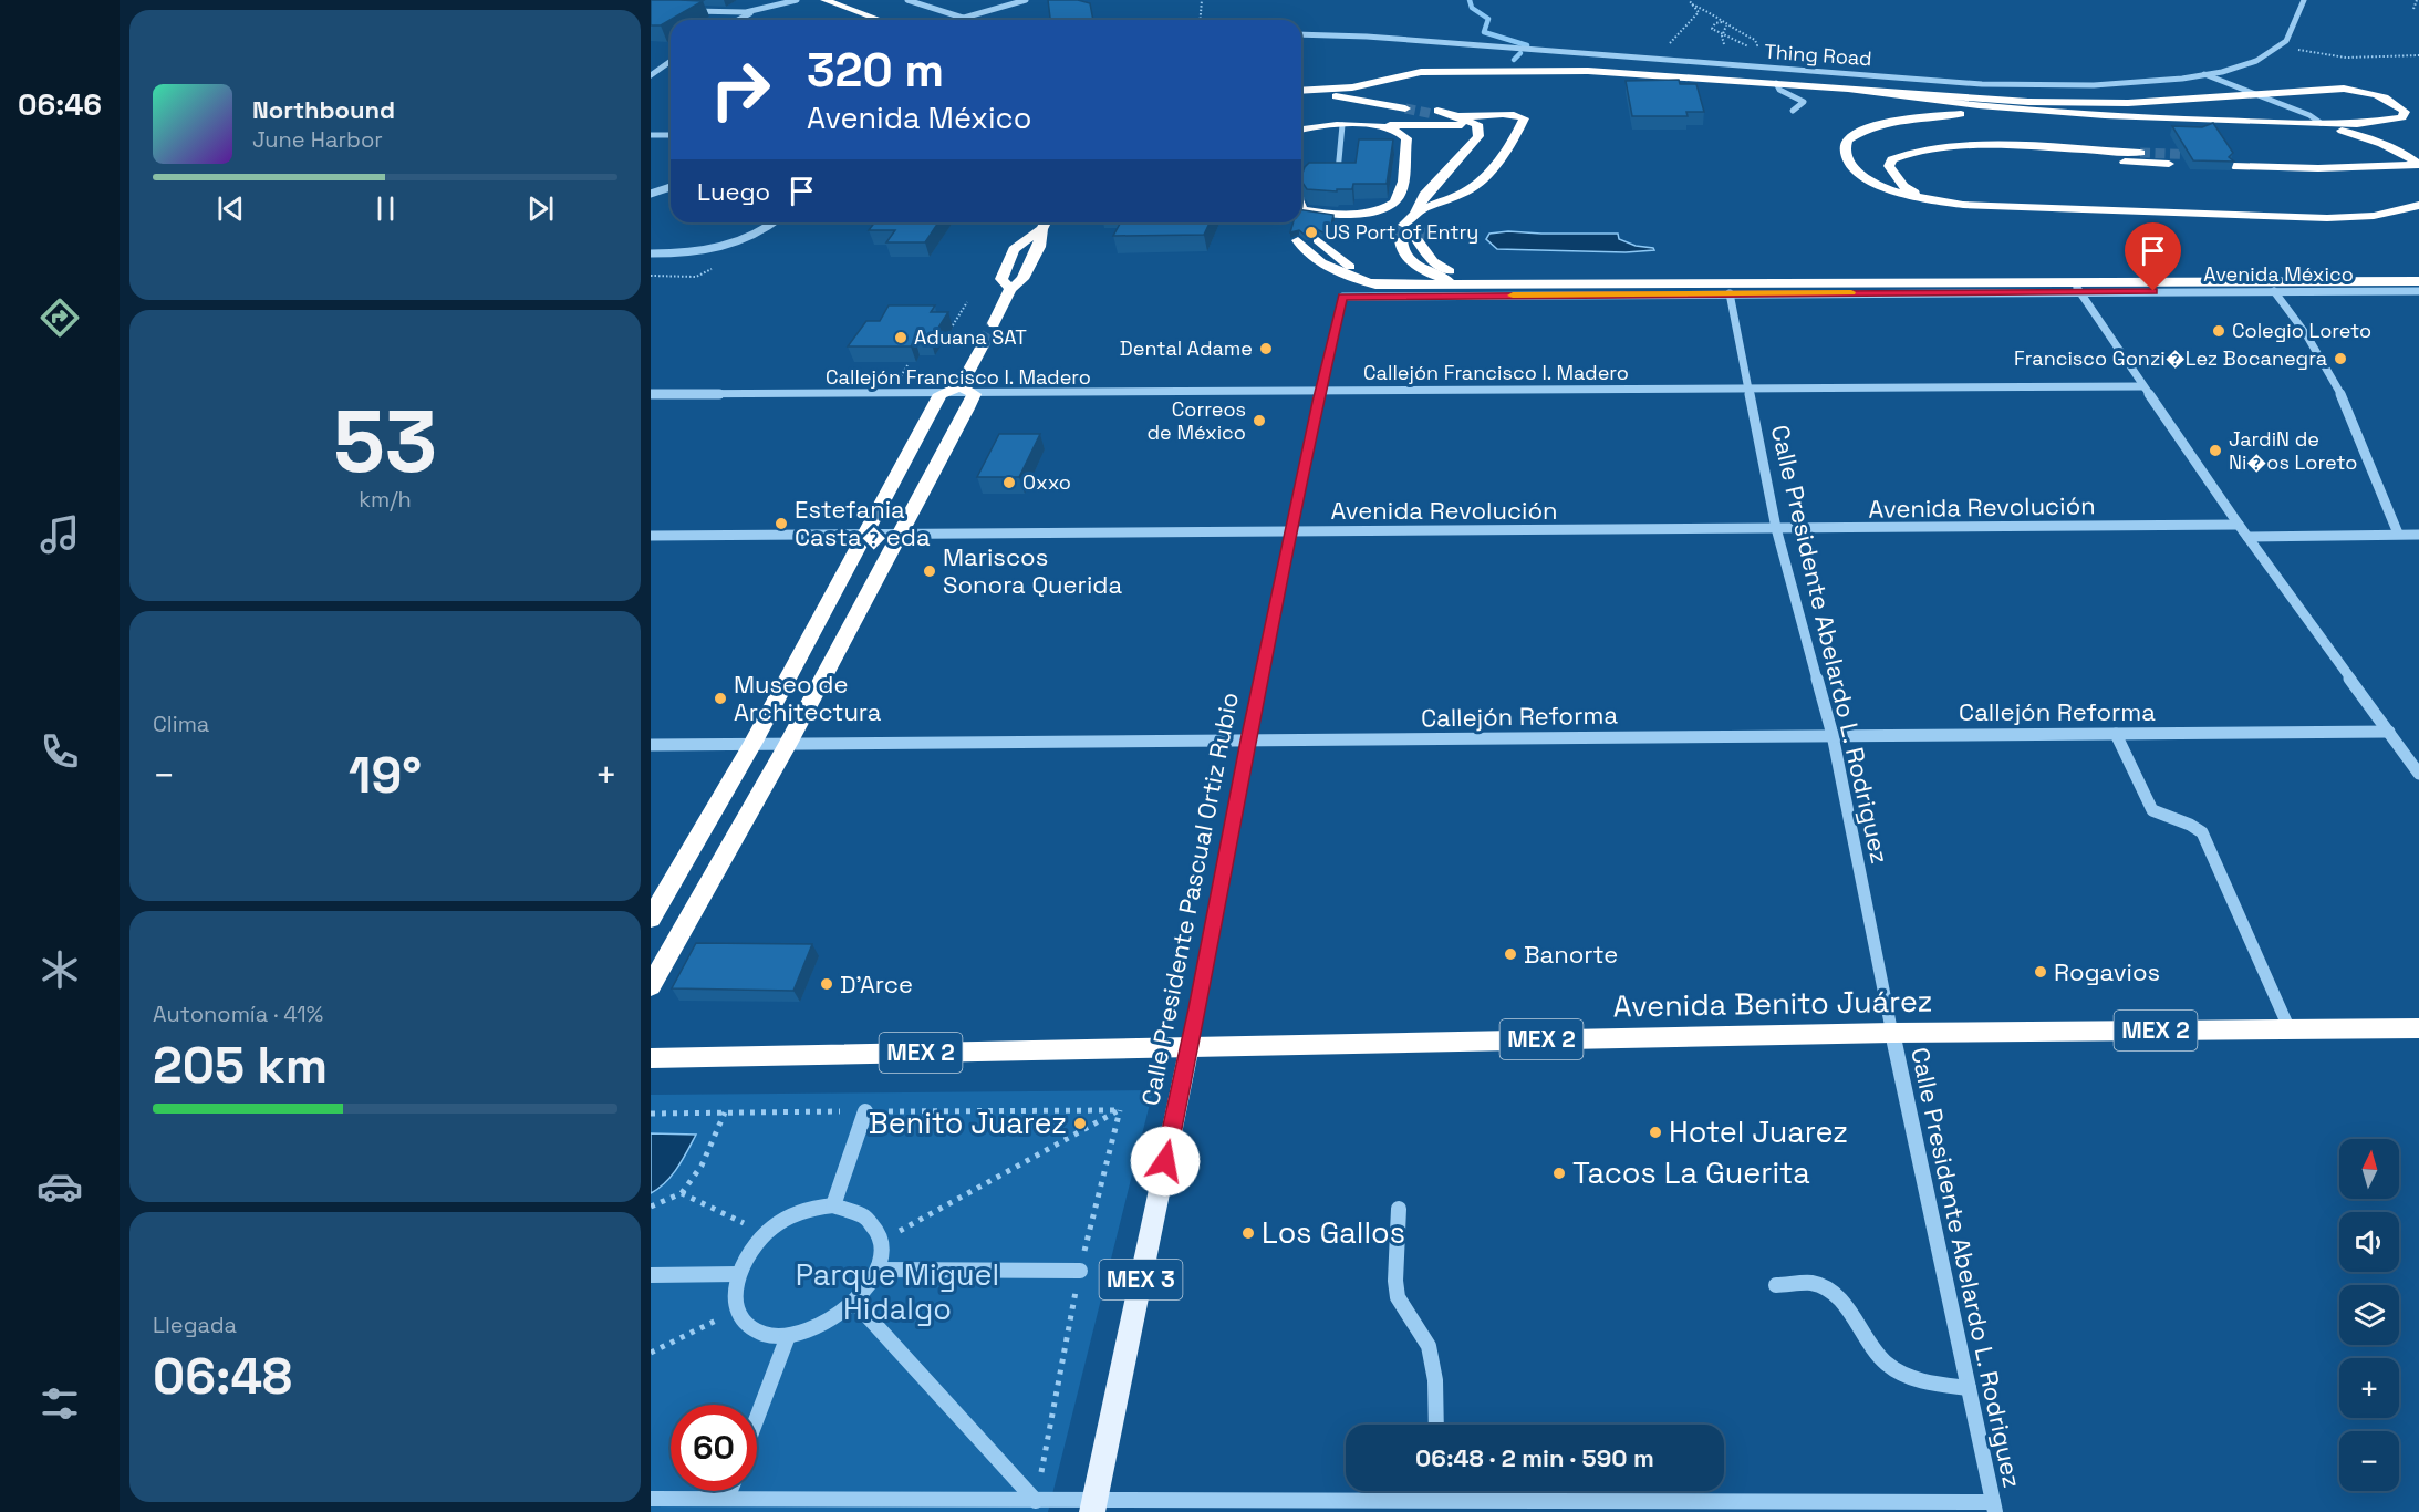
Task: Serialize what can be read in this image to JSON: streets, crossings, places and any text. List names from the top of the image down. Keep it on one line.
{"streets":{"highway":["Avenida Benito Juárez","MEX 2"],"main road":["Calle Presidente Pascual Ortiz Rubio","MEX 3"],"street":["Thing Road","Avenida México","Callejón Francisco I. Madero","Avenida Revolución","Calle Presidente Abelardo L. Rodriguez","Callejón Reforma"]},"crossings":[["Avenida México","Calle Presidente Abelardo L. Rodriguez"],["Avenida México","Calle Presidente Pascual Ortiz Rubio"],["Callejón Francisco I. Madero","Calle Presidente Abelardo L. Rodriguez"],["Callejón Francisco I. Madero","Calle Presidente Pascual Ortiz Rubio"],["Avenida Revolución","Calle Presidente Abelardo L. Rodriguez"],["Avenida Revolución","Calle Presidente Pascual Ortiz Rubio"],["Calle Presidente Abelardo L. Rodriguez","Callejón Reforma"],["Calle Presidente Abelardo L. Rodriguez","Avenida Benito Juárez"],["Callejón Reforma","Calle Presidente Pascual Ortiz Rubio"],["Calle Presidente Pascual Ortiz Rubio","Avenida Benito Juárez"]],"parks":["Parque Miguel Hidalgo"],"places":["US Port of Entry","Colegio Loreto","Aduana SAT","Dental Adame","Francisco Gonzi�Lez Bocanegra","Correos de México","JardiN de Ni�os Loreto","Oxxo","Estefania Casta�eda","Mariscos Sonora Querida","Museo de Architectura","Banorte","Rogavios","D'Arce","Benito Juarez","Hotel Juarez","Tacos La Guerita","Los Gallos"],"north":"top","page":{"tabs":"06:46","turn":["320 m","Avenida México"],"song":["Northbound","June Harbor"],"then":"Luego","tile":[["53","km/h"],"Clima",["Autonomía · 41%","205 km"],["Llegada","06:48"]],"heat":["−","19°","+"],"map_buttons":["+","−"],"limit":"60","trip":"06:48 · 2 min · 590 m"}}
